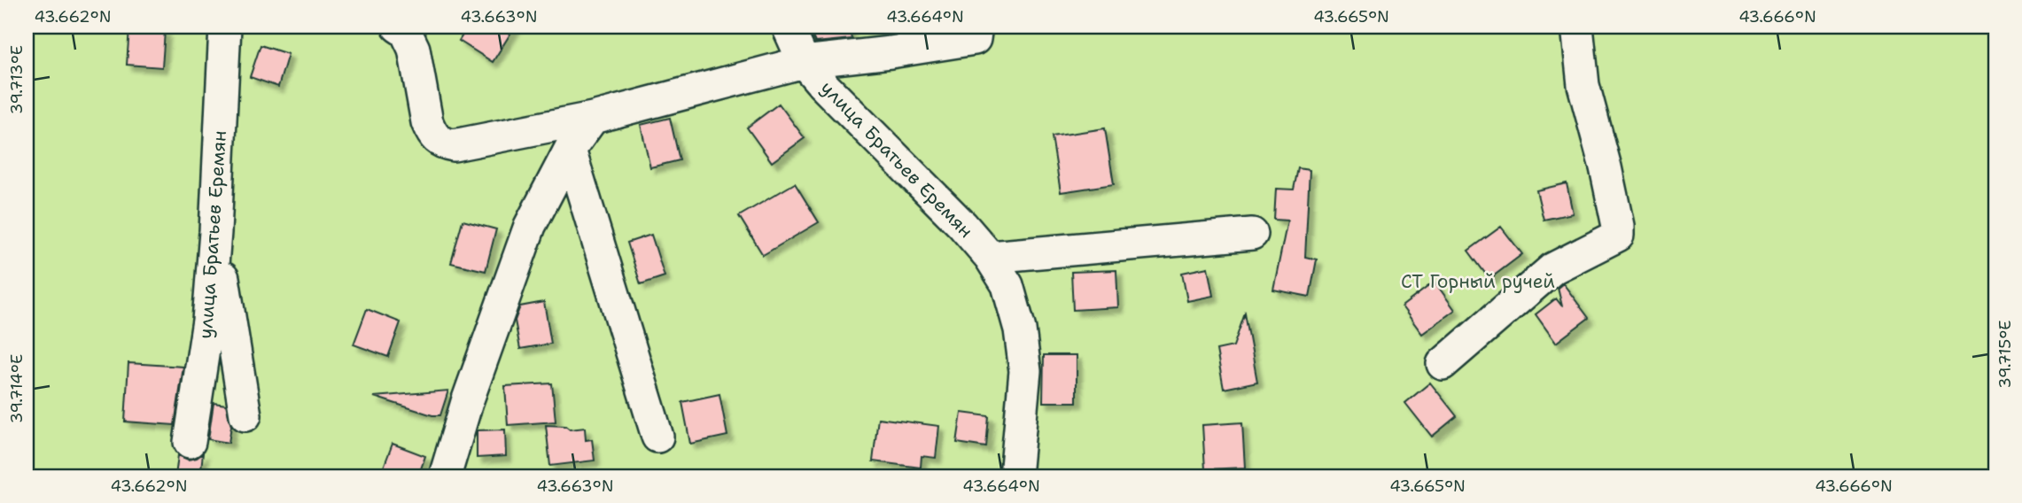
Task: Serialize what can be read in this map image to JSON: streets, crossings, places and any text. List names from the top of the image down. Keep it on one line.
{"streets":{"street":["улица Братьев Еремян"]},"parks":["СТ Горный ручей"],"coordinates":["43.662°N","43.663°N","43.664°N","43.665°N","43.666°N","39.713°E","39.715°E","39.714°E"]}
